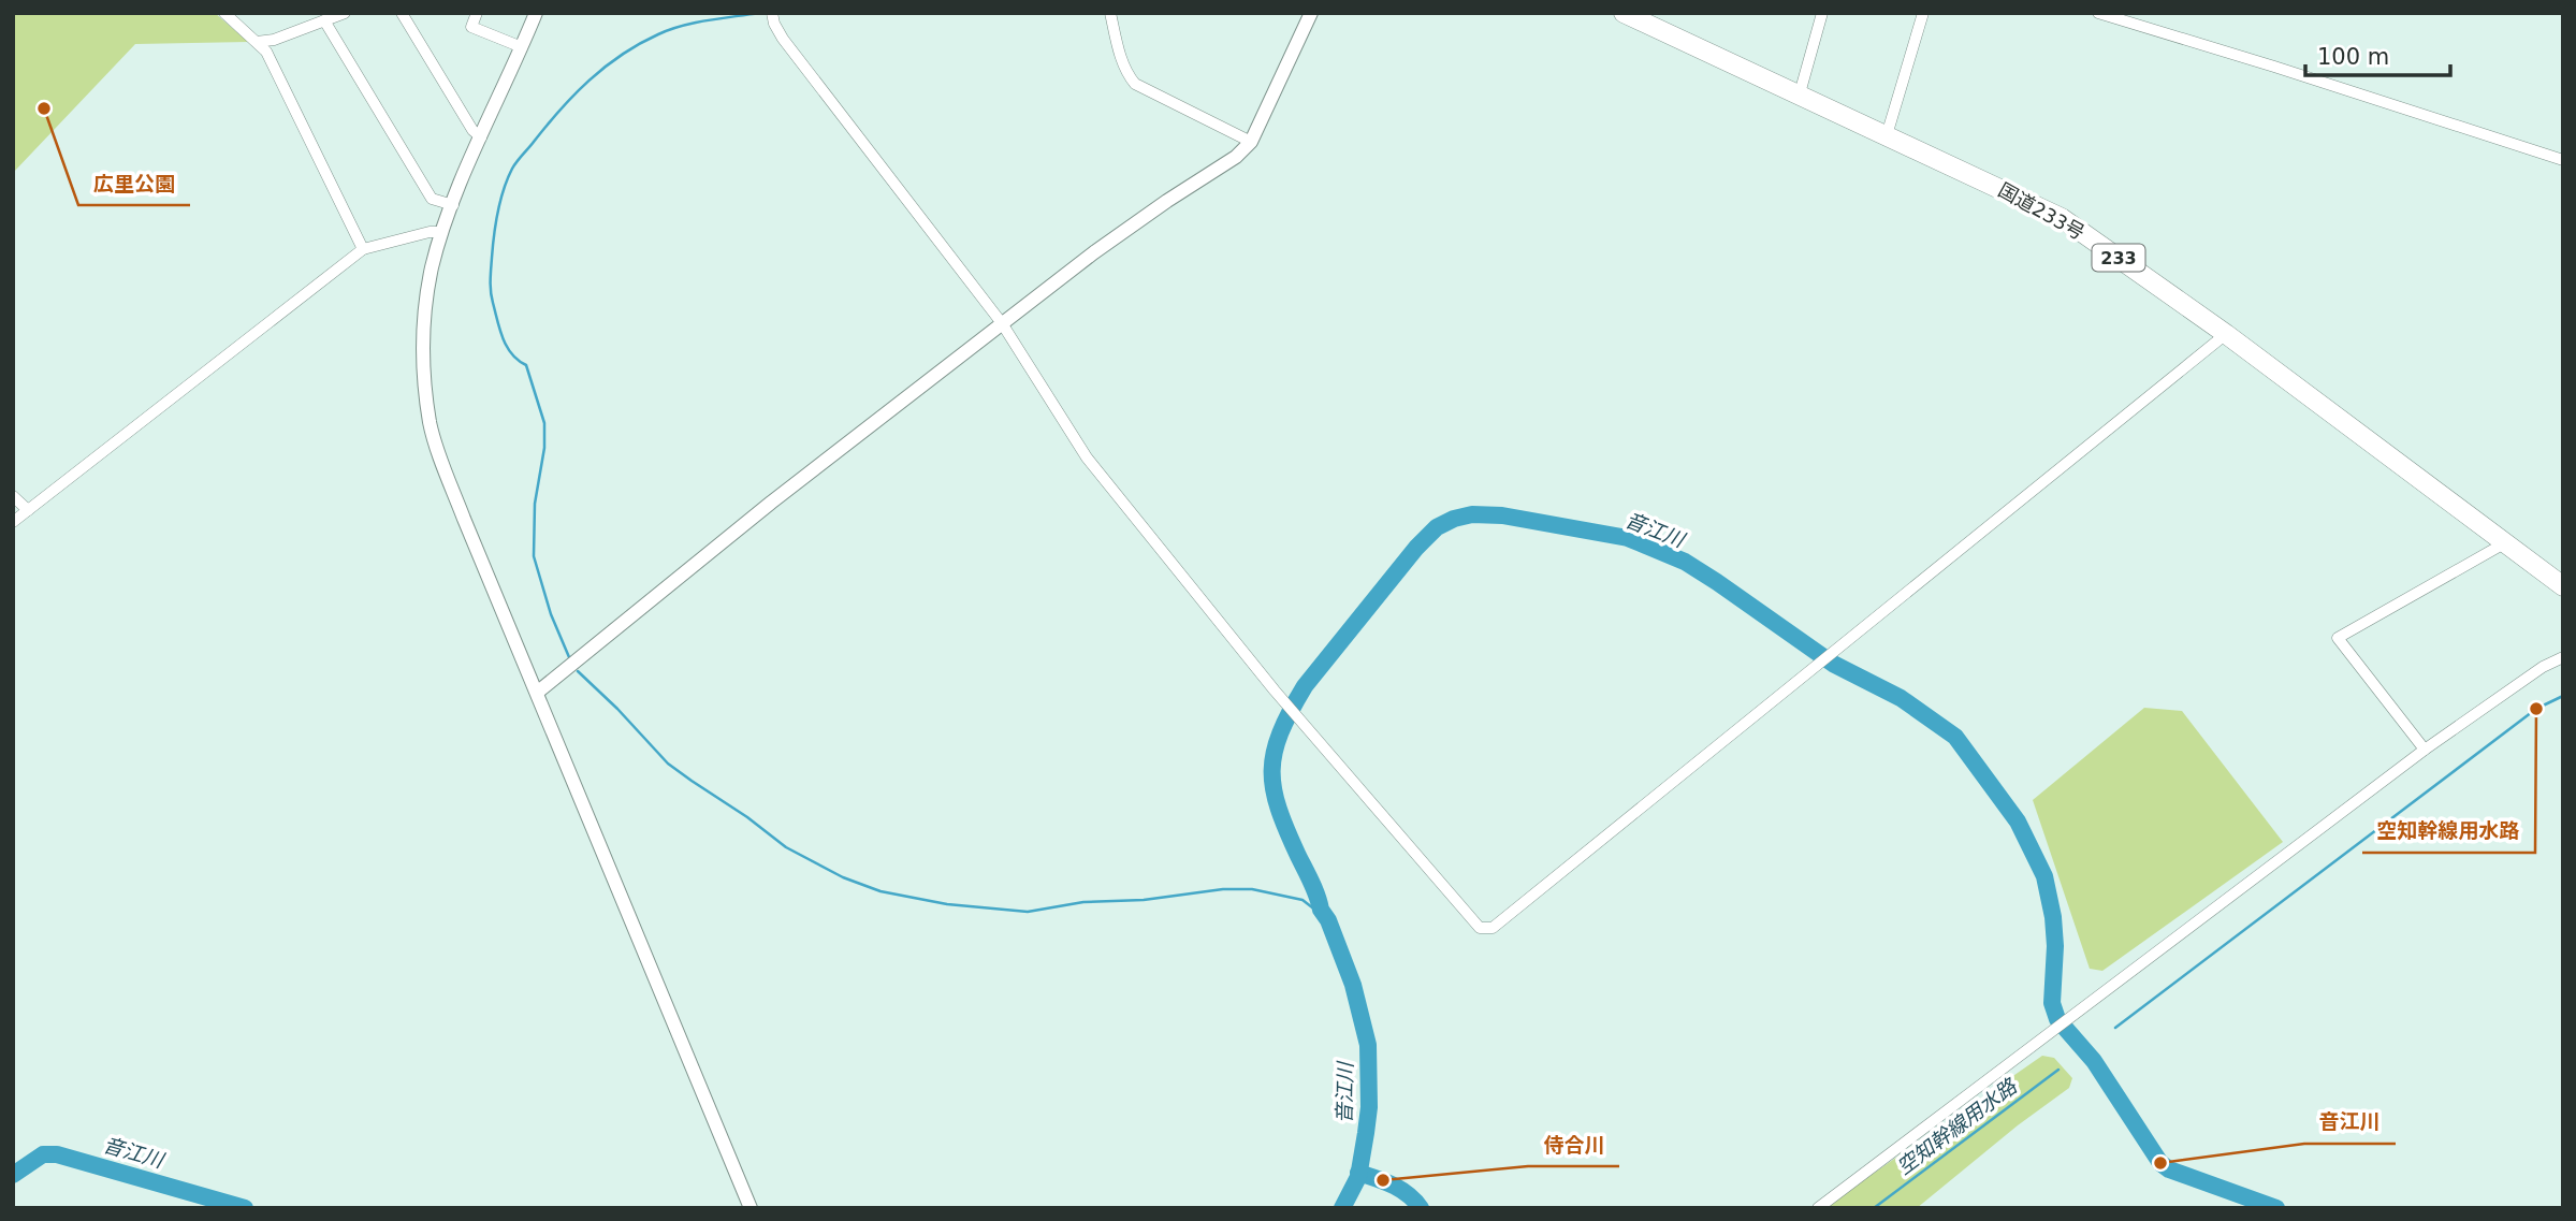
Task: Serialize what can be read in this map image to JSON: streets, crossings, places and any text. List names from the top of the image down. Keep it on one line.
{"streets":{"highway":["国道233号","233"]},"water":["音江川","空知幹線用水路"],"places":["広里公園","空知幹線用水路","音江川","侍合川"],"scale_bar":"100 m"}
